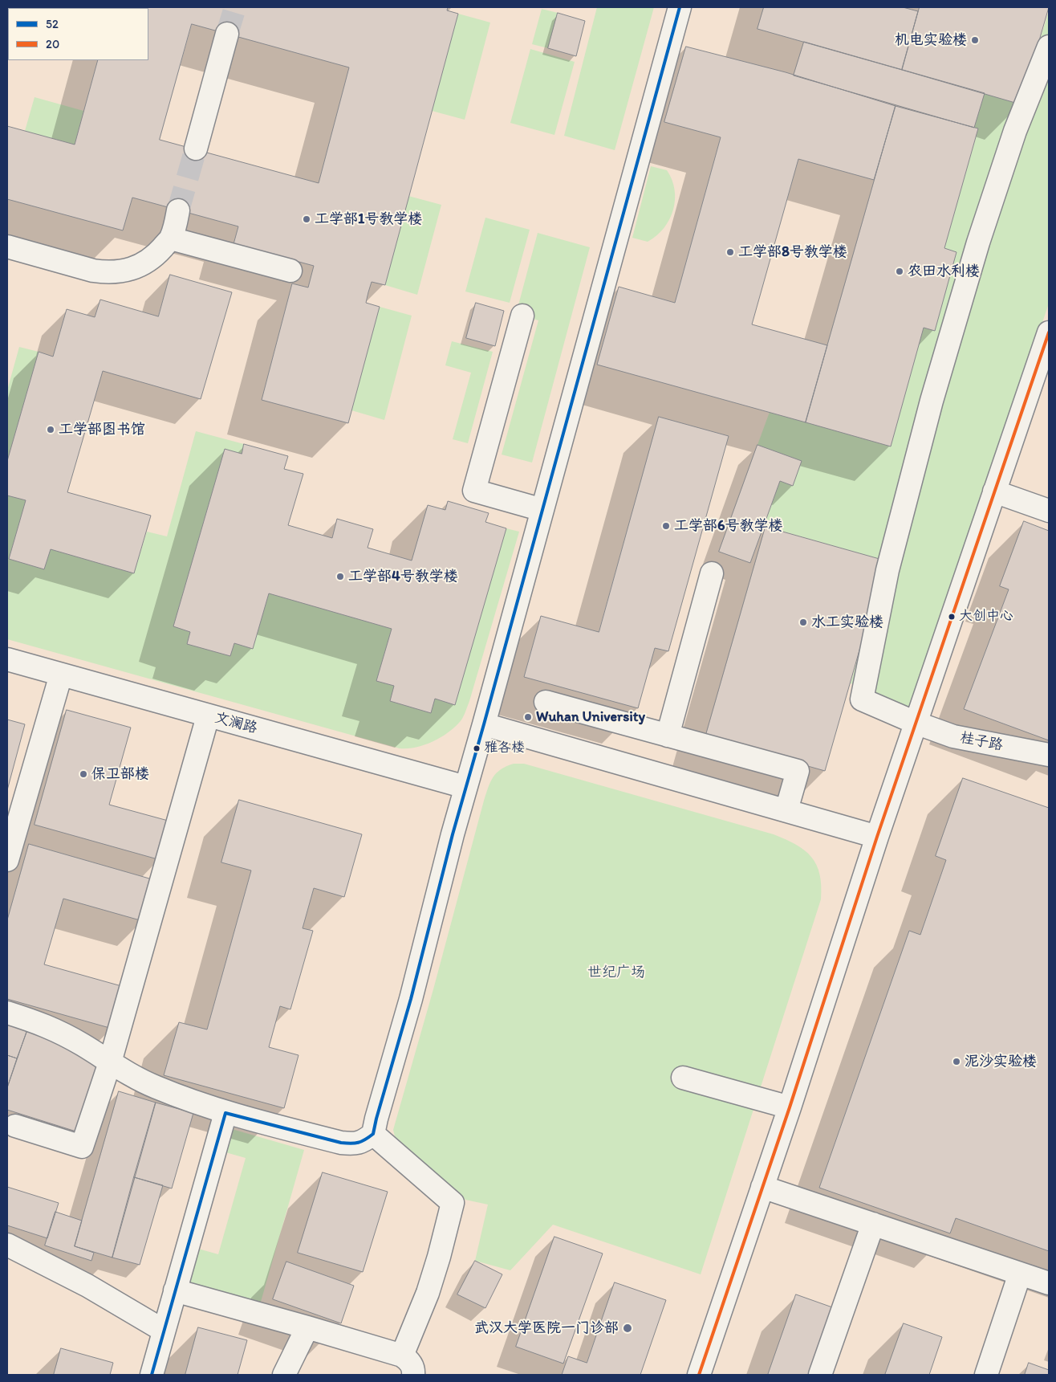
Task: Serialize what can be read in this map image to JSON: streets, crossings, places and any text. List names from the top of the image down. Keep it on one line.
{"streets":{"street":["文澜路","桂子路"]},"parks":["世纪广场"],"places":["机电实验楼","工学部1号教学楼","工学部8号教学楼","农田水利楼","工学部图书馆","工学部6号教学楼","工学部4号教学楼","大创中心","水工实验楼","Wuhan University","雅各楼","保卫部楼","泥沙实验楼","武汉大学医院一门诊部"],"lines":["transit line 52","transit line 20"],"legend":["52","20"]}
